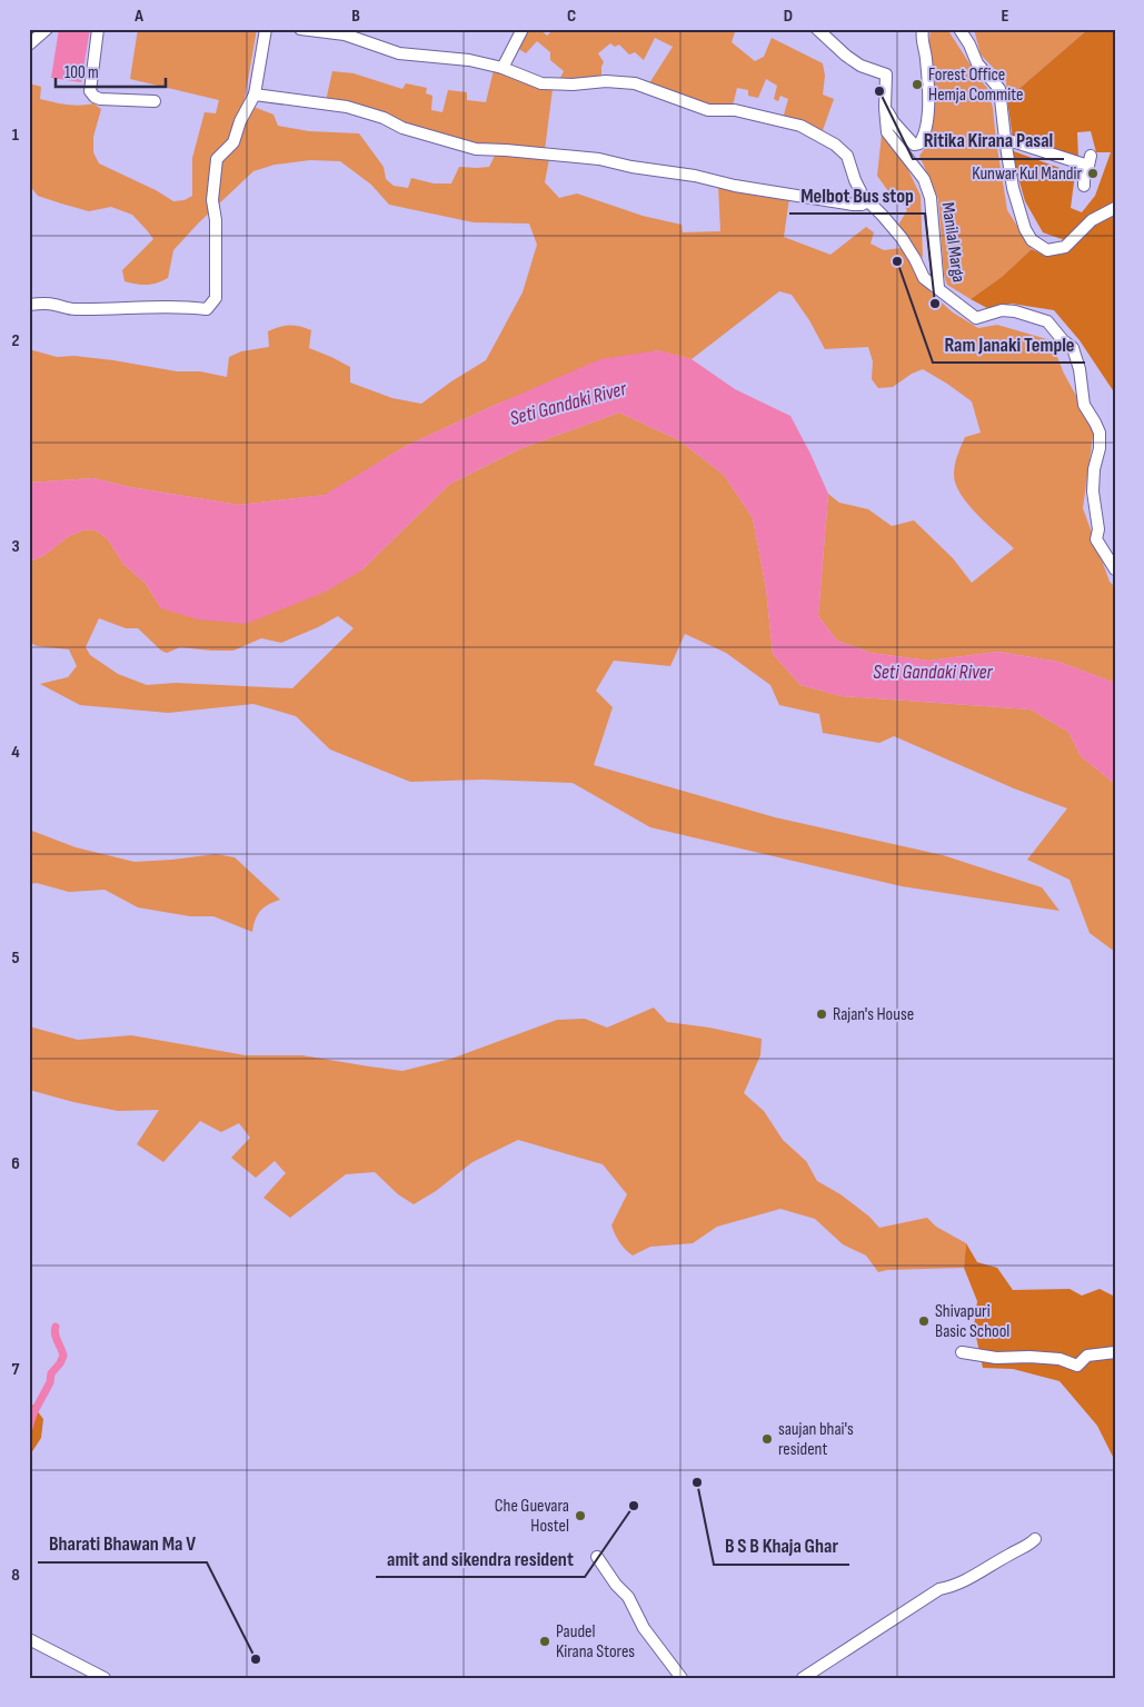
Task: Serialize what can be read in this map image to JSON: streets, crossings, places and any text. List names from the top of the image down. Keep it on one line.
{"streets":{"street":["Manilal Marga"]},"water":["Seti Gandaki River"],"places":["Forest Office Hemja Commite","Ritika Kirana Pasal","Kunwar Kul Mandir","Ram Janaki Temple","Melbot Bus stop","Rajan's House","Shivapuri Basic School","saujan bhai's resident","B S B Khaja Ghar","amit and sikendra resident","Che Guevara Hostel","Paudel Kirana Stores","Bharati Bhawan Ma V"],"scale_bar":"100 m","grid":{"columns":["A","B","C","D","E"],"rows":["1","2","3","4","5","6","7","8"]}}
